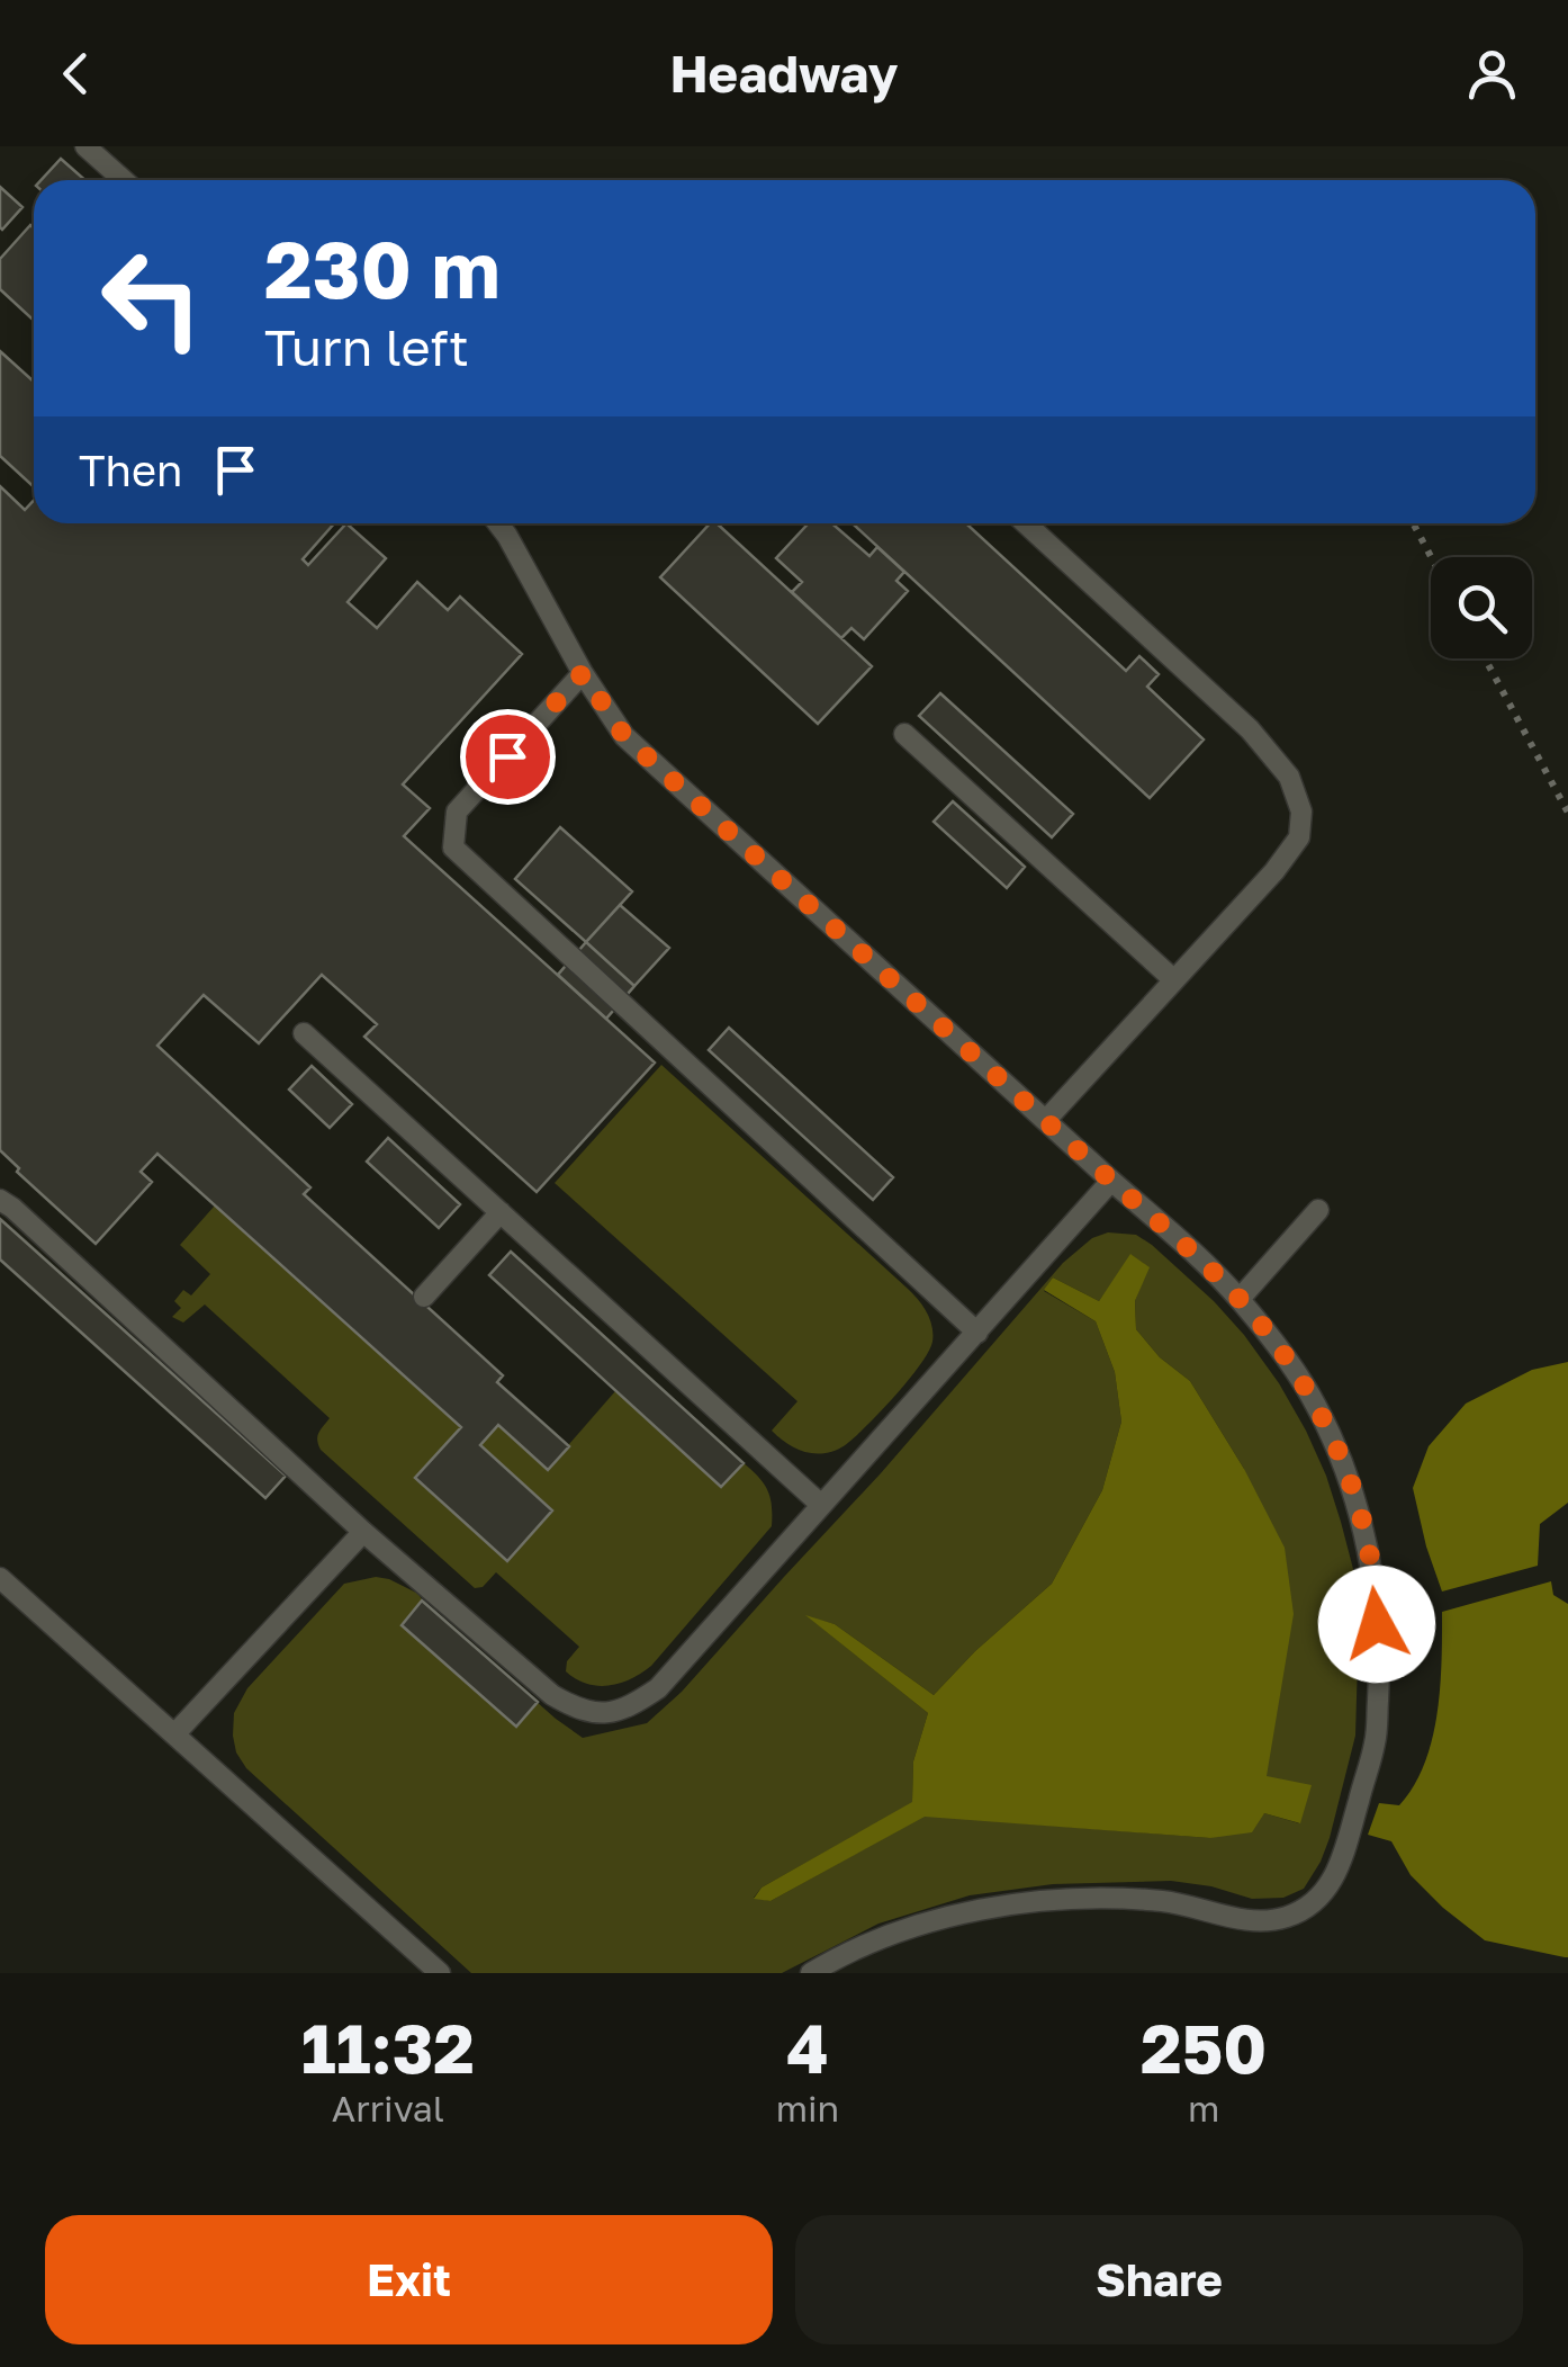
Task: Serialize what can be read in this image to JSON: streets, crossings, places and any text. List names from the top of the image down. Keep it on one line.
{"page":{"header":"Headway","turn":["230 m","Turn left"],"then":"Then","eta":["11:32","Arrival","4","min","250","m"],"buttons":["Exit","Share"]}}
